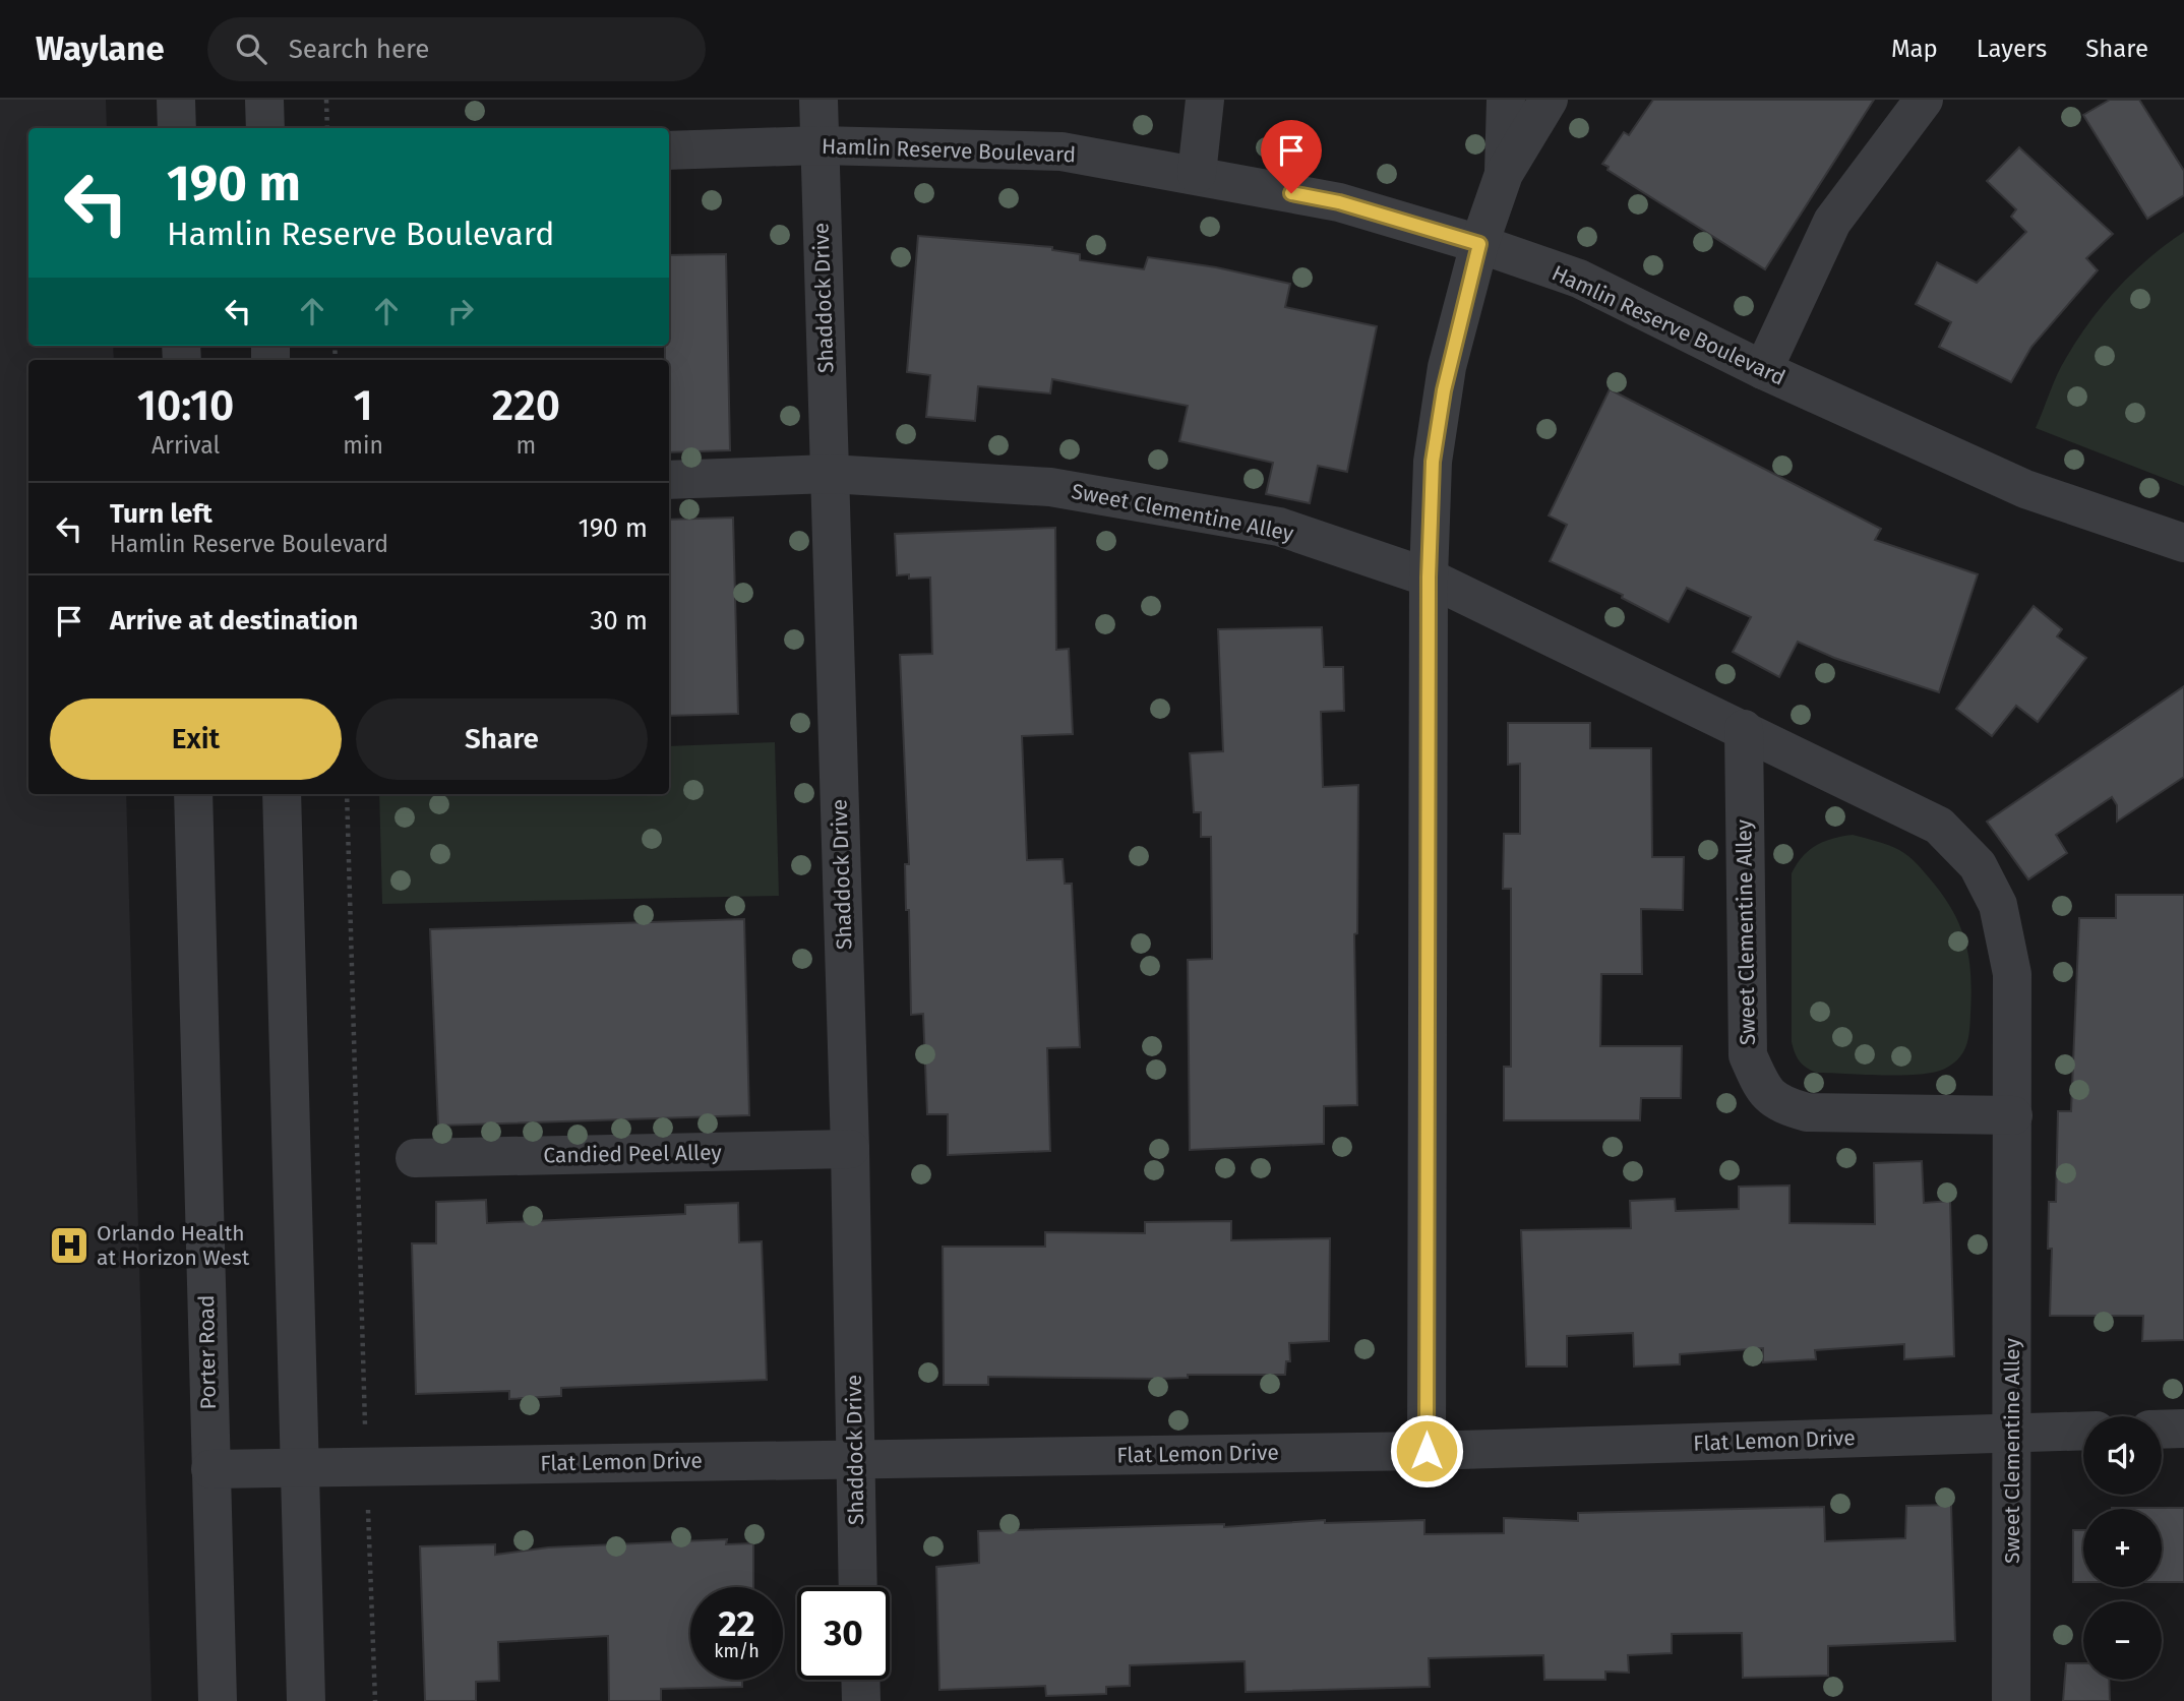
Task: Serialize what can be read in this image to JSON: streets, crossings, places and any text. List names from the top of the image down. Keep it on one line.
{"streets":{"street":["Hamlin Reserve Boulevard","Shaddock Drive","Sweet Clementine Alley","Candied Peel Alley","Porter Road","Flat Lemon Drive"]},"crossings":[["Hamlin Reserve Boulevard","Shaddock Drive"],["Shaddock Drive","Sweet Clementine Alley"],["Shaddock Drive","Candied Peel Alley"],["Shaddock Drive","Flat Lemon Drive"],["Sweet Clementine Alley","Flat Lemon Drive"],["Porter Road","Flat Lemon Drive"]],"places":{"hospital":["Orlando Health at Horizon West"]},"page":{"header":"Waylane","search":"Search here","nav":["Map","Layers","Share"],"turn":["190 m","Hamlin Reserve Boulevard"],"eta":["10:10","Arrival","1","min","220","m"],"list":[{"name":"Turn left","note":"Hamlin Reserve Boulevard","value":"190 m"},{"name":"Arrive at destination","value":"30 m"}],"buttons":["Exit","Share"],"map_buttons":["+","−"],"speed":"22 km/h","limit":"30"}}
